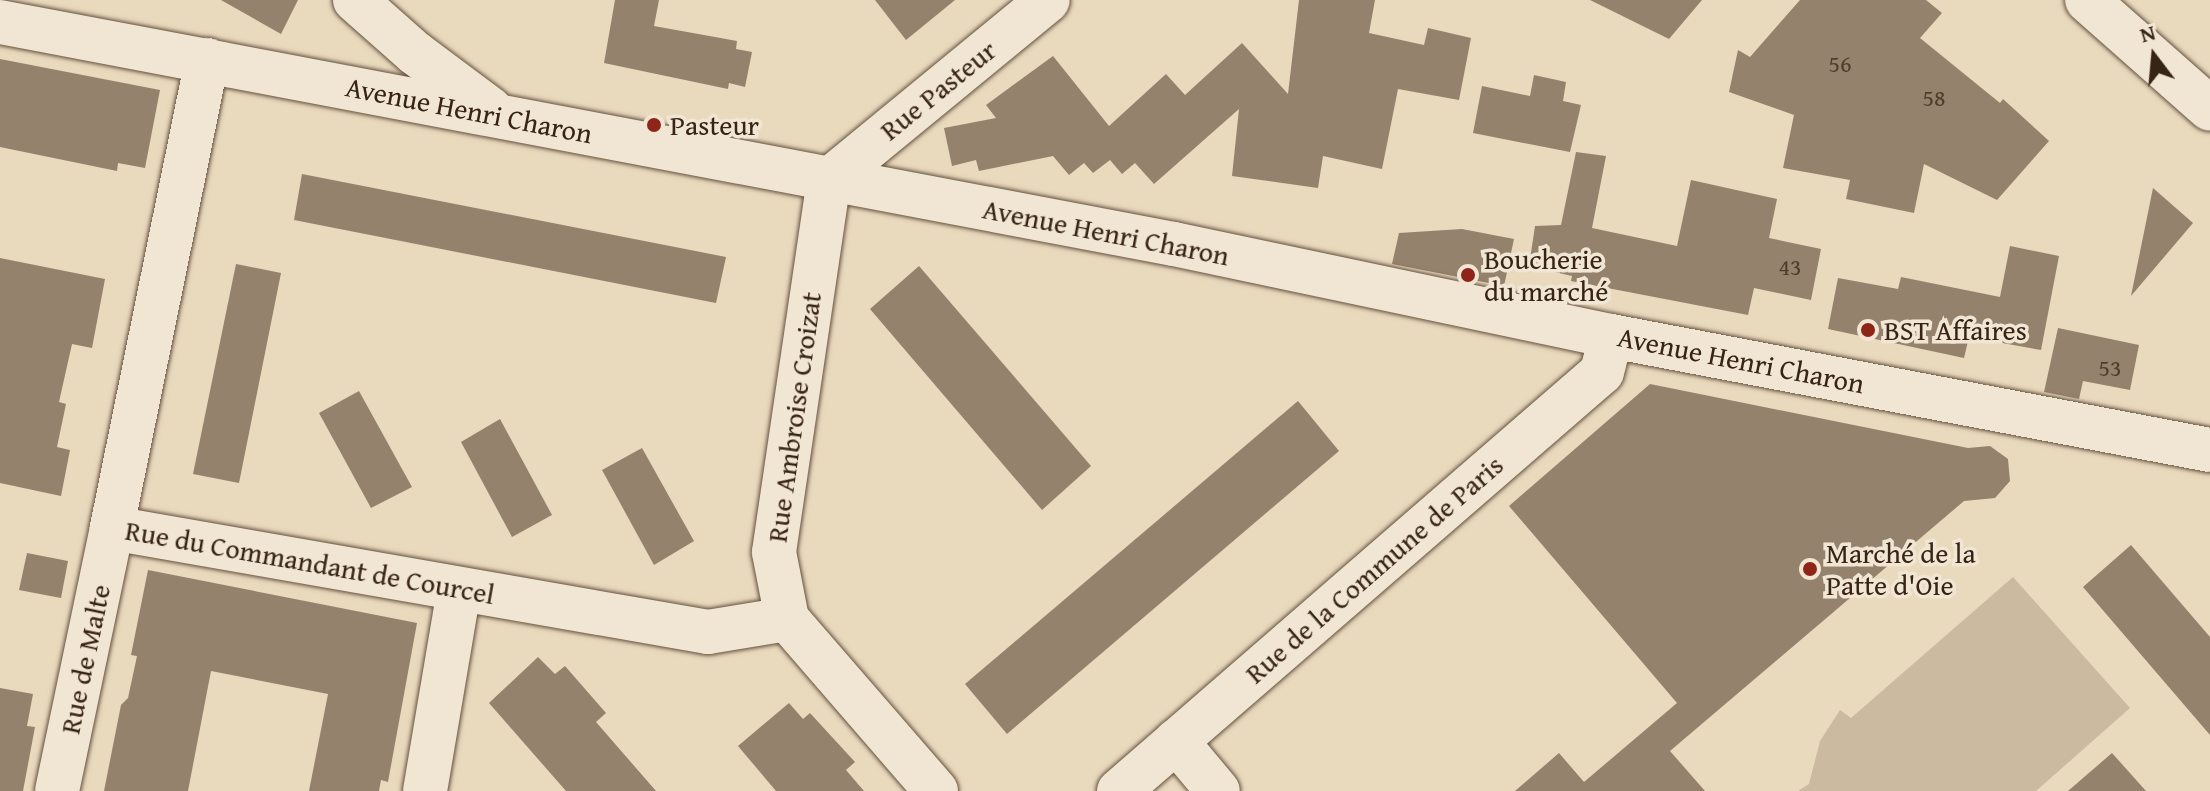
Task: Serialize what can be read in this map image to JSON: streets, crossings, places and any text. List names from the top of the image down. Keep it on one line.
{"streets":{"street":["Rue Pasteur","Avenue Henri Charon","Rue Ambroise Croizat","Rue du Commandant de Courcel","Rue de la Commune de Paris","Rue de Malte"]},"crossings":[["Rue Pasteur","Avenue Henri Charon"],["Rue Pasteur","Rue Ambroise Croizat"],["Avenue Henri Charon","Rue Ambroise Croizat"],["Avenue Henri Charon","Rue du Commandant de Courcel"],["Avenue Henri Charon","Rue de la Commune de Paris"],["Rue Ambroise Croizat","Rue du Commandant de Courcel"],["Rue du Commandant de Courcel","Rue de Malte"]],"places":["Pasteur","Boucherie du marché","BST Affaires","Marché de la Patte d'Oie"],"house_numbers":["56","58","43","53"],"north":"top"}
